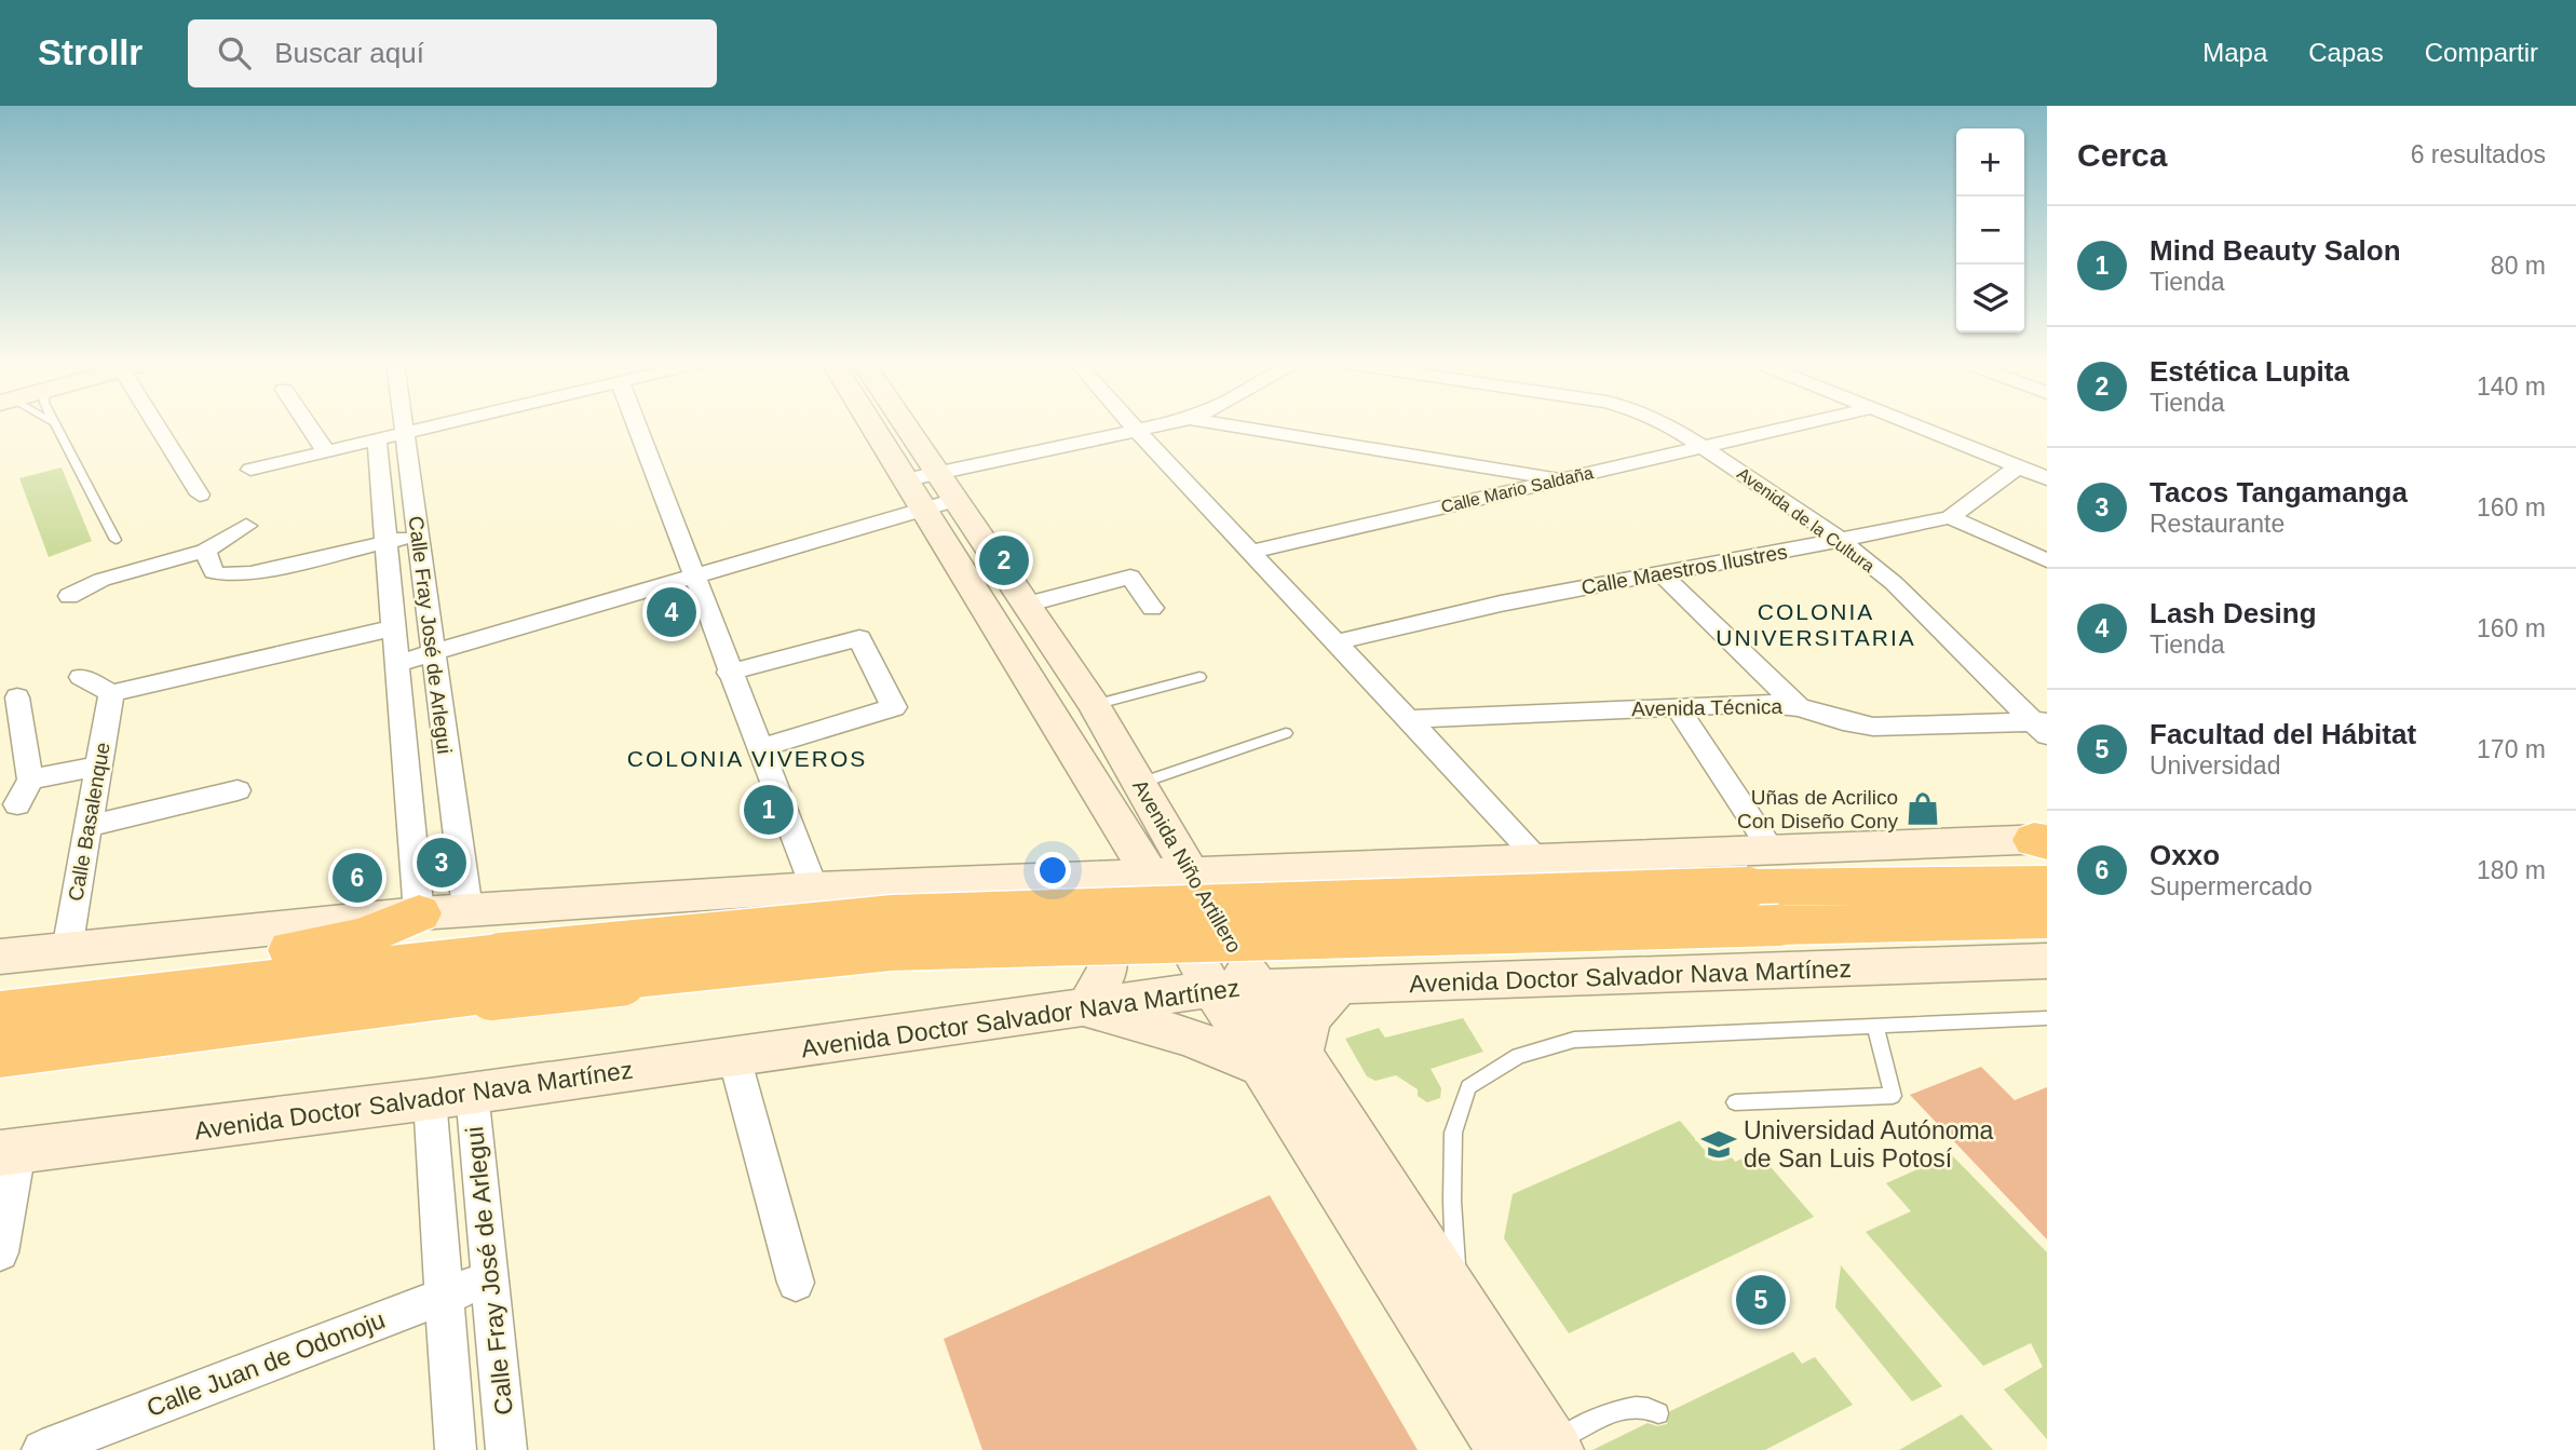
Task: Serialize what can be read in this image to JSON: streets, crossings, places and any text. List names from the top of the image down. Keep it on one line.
{"streets":{"highway":["Avenida Doctor Salvador Nava Martínez"],"main road":["Avenida Niño Artillero"],"street":["Calle Mario Saldaña","Avenida de la Cultura","Calle Maestros Ilustres","Calle Fray José de Arlegui","Avenida Técnica","Calle Basalenque","Calle Juan de Odonoju"]},"crossings":[["Calle Mario Saldaña","Avenida de la Cultura"],["Avenida de la Cultura","Calle Maestros Ilustres"],["Avenida de la Cultura","Avenida Técnica"],["Calle Fray José de Arlegui","Avenida Doctor Salvador Nava Martínez"],["Calle Fray José de Arlegui","Calle Juan de Odonoju"],["Calle Basalenque","Avenida Doctor Salvador Nava Martínez"],["Avenida Niño Artillero","Avenida Doctor Salvador Nava Martínez"]],"districts":["COLONIA UNIVERSITARIA","COLONIA VIVEROS"],"places":{"shop":["Uñas de Acrilico Con Diseño Cony"],"school or university":["Universidad Autónoma de San Luis Potosí"]},"page":{"header":"Strollr","search":"Buscar aquí","nav":["Mapa","Capas","Compartir"],"heading":["Cerca","6 resultados"],"map_buttons":["+","−"],"list":[{"mark":"1","name":"Mind Beauty Salon","note":"Tienda","value":"80 m"},{"mark":"2","name":"Estética Lupita","note":"Tienda","value":"140 m"},{"mark":"3","name":"Tacos Tangamanga","note":"Restaurante","value":"160 m"},{"mark":"4","name":"Lash Desing","note":"Tienda","value":"160 m"},{"mark":"5","name":"Facultad del Hábitat","note":"Universidad","value":"170 m"},{"mark":"6","name":"Oxxo","note":"Supermercado","value":"180 m"}],"pins":["2","4","1","3","6","5"]}}
